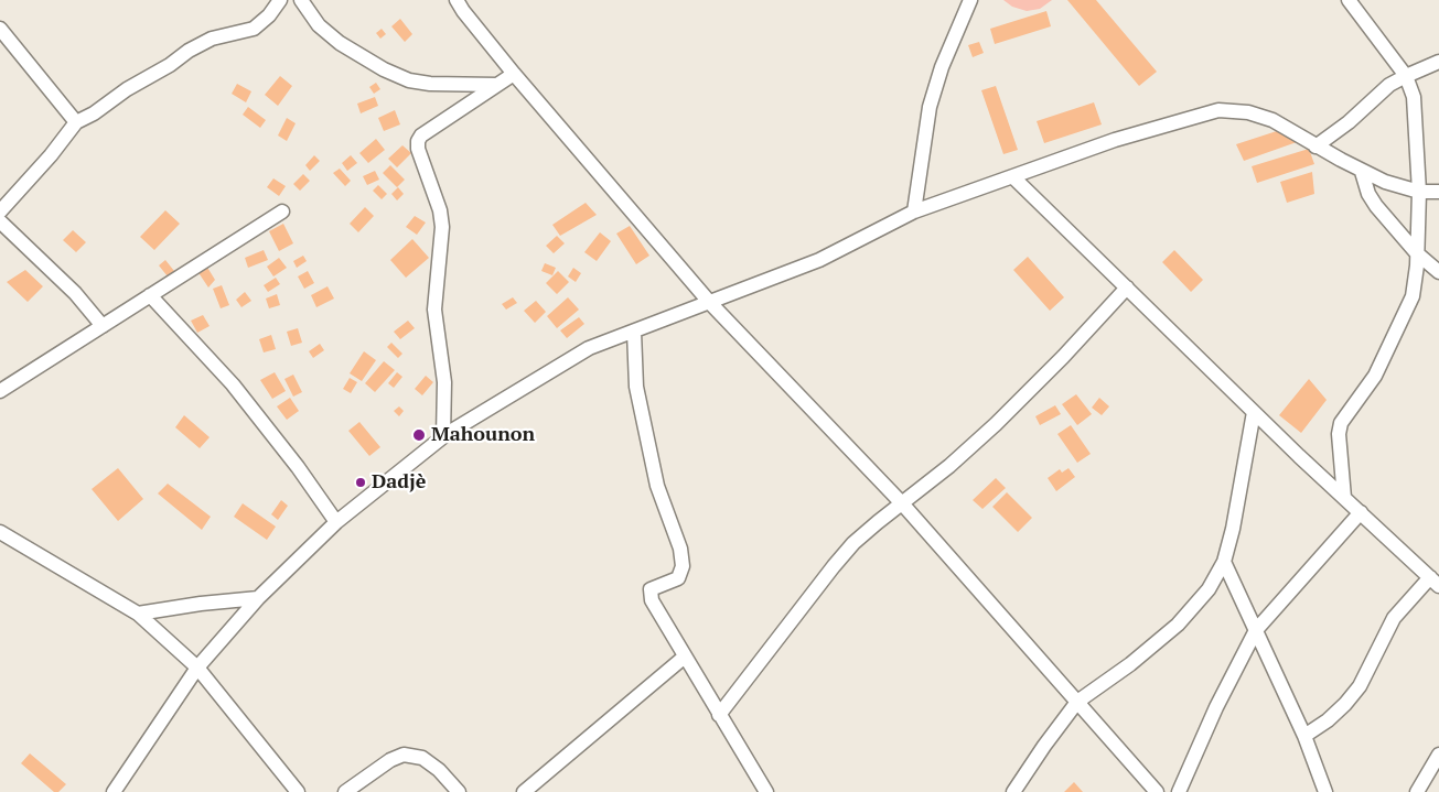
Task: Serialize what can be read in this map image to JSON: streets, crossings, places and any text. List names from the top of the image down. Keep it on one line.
{"places":["Mahounon","Dadjè"]}
